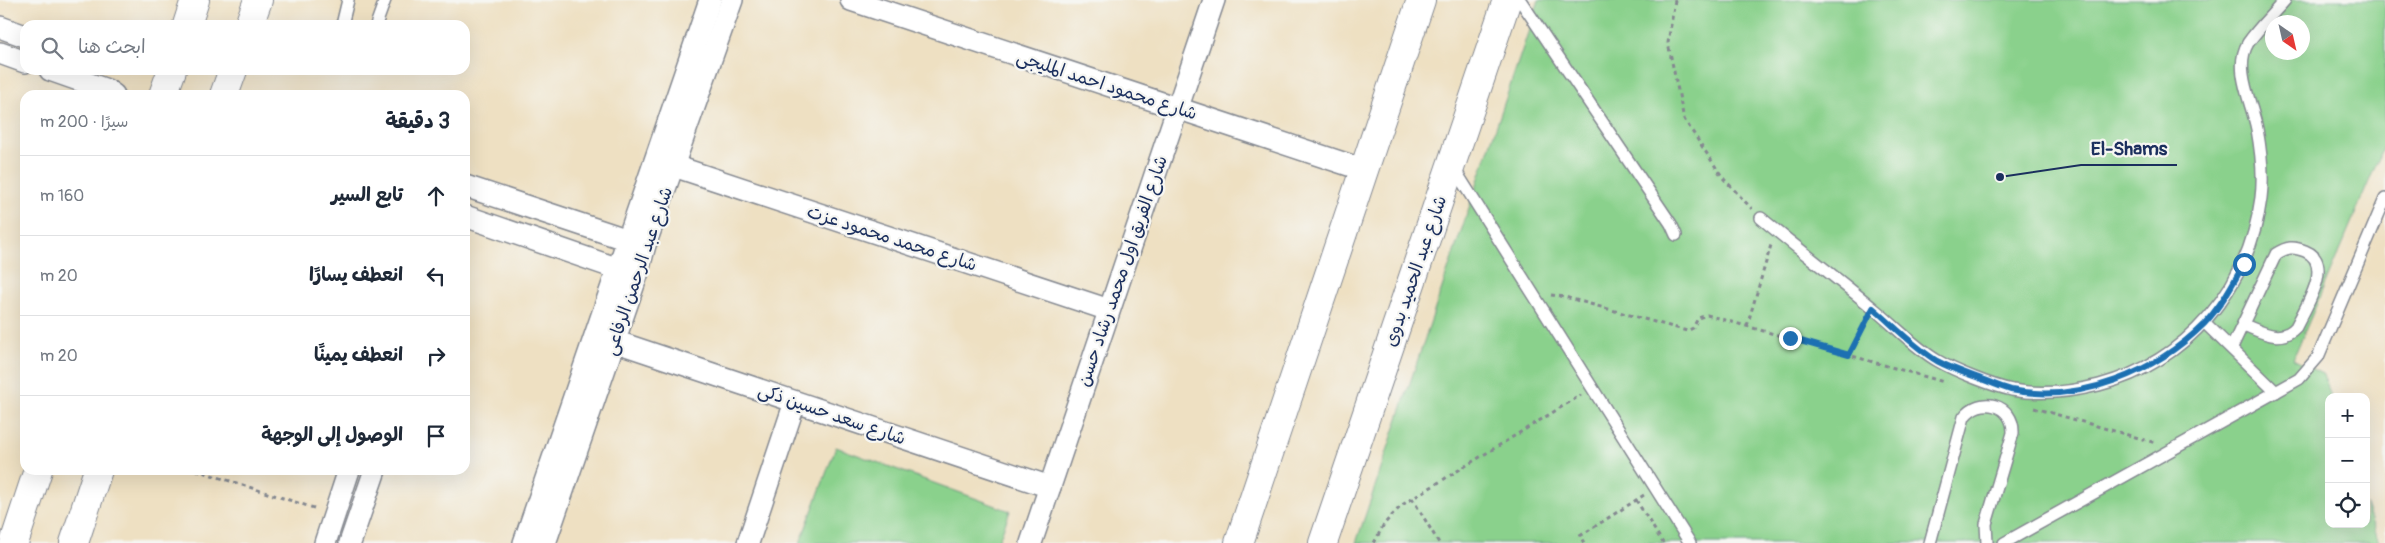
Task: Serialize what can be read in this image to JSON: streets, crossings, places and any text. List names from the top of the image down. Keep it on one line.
{"streets":{"main road":["شارع عبد الحميد بدوى"],"street":["شارع محمود احمد المليجى","شارع محمد محمود عزت","شارع عبد الرحمن الرفاعى","شارع الفريق اول محمد رشاد حسن","شارع سعد حسين ذكى"]},"crossings":[["شارع محمود احمد المليجى","شارع الفريق اول محمد رشاد حسن"],["شارع محمد محمود عزت","شارع عبد الرحمن الرفاعى"],["شارع محمد محمود عزت","شارع الفريق اول محمد رشاد حسن"],["شارع عبد الرحمن الرفاعى","شارع سعد حسين ذكى"],["شارع الفريق اول محمد رشاد حسن","شارع سعد حسين ذكى"]],"places":["El-Shams"],"north":"bottom right","page":{"search":"ابحث هنا","heading":["3 دقيقة","سيرًا · 200 m"],"list":[["تابع السير","160 m"],["انعطف يسارًا","20 m"],["انعطف يمينًا","20 m"],"الوصول إلى الوجهة"],"map_buttons":["+","−"]}}
